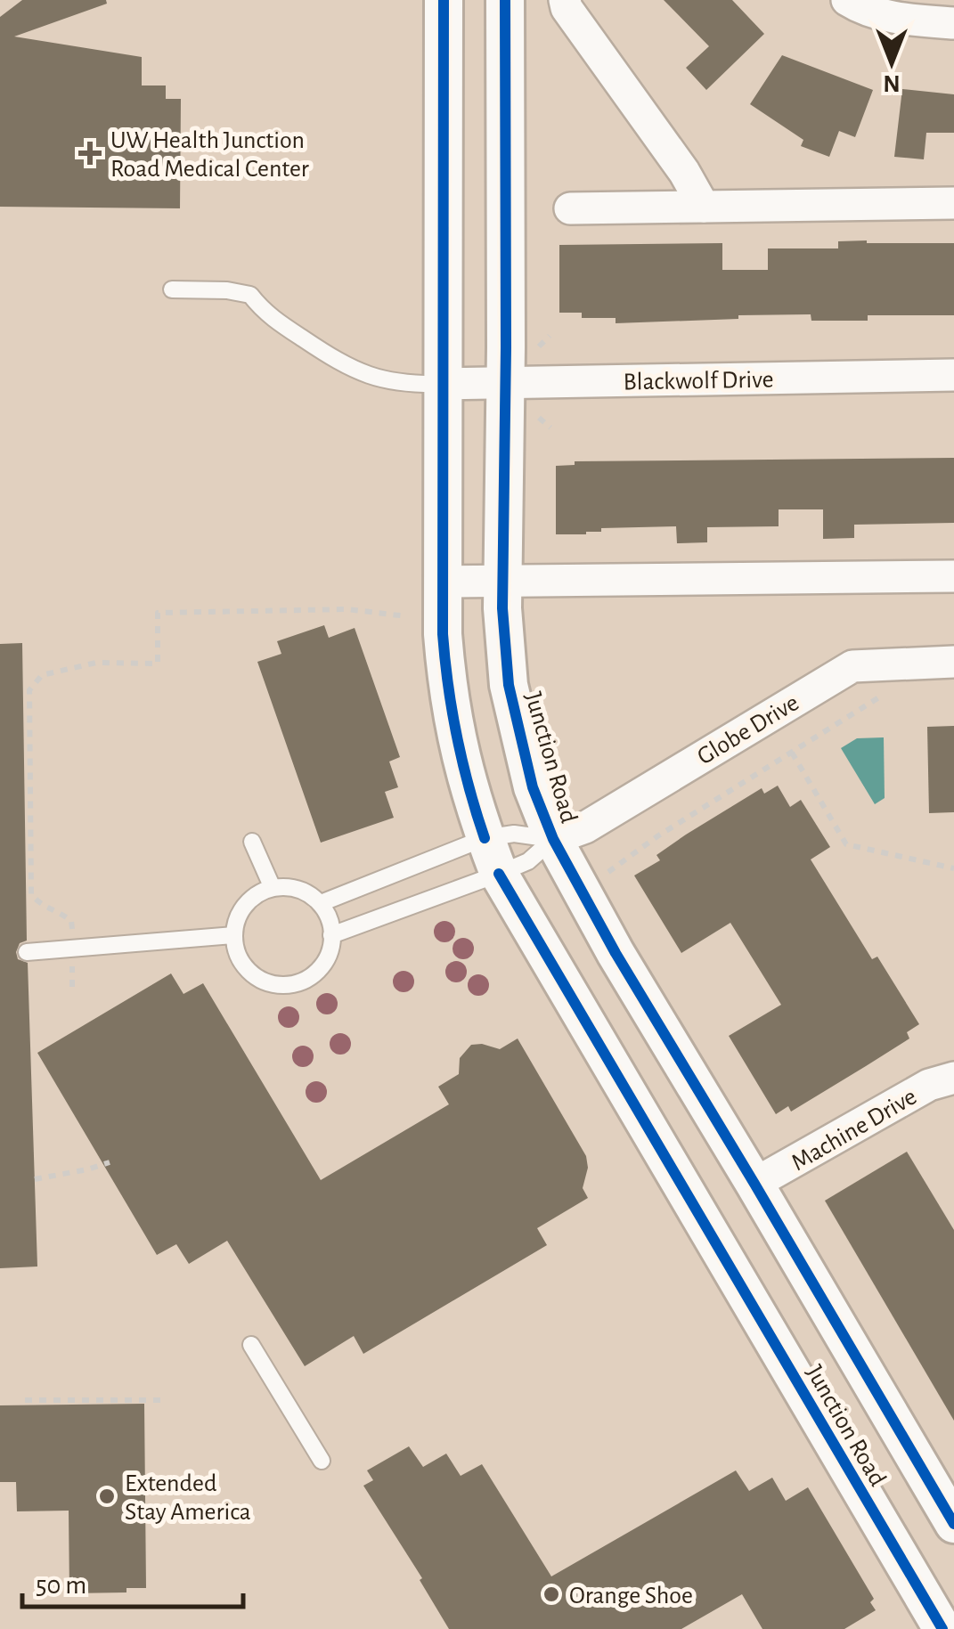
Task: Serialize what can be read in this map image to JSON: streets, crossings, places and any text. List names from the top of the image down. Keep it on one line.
{"streets":{"street":["Blackwolf Drive","Globe Drive","Junction Road","Machine Drive"]},"crossings":[["Blackwolf Drive","Junction Road"],["Globe Drive","Junction Road"],["Junction Road","Machine Drive"]],"places":{"health":["UW Health Junction Road Medical Center"],"other":["Extended Stay America","Orange Shoe"]},"scale_bar":"50 m","north":"bottom"}
